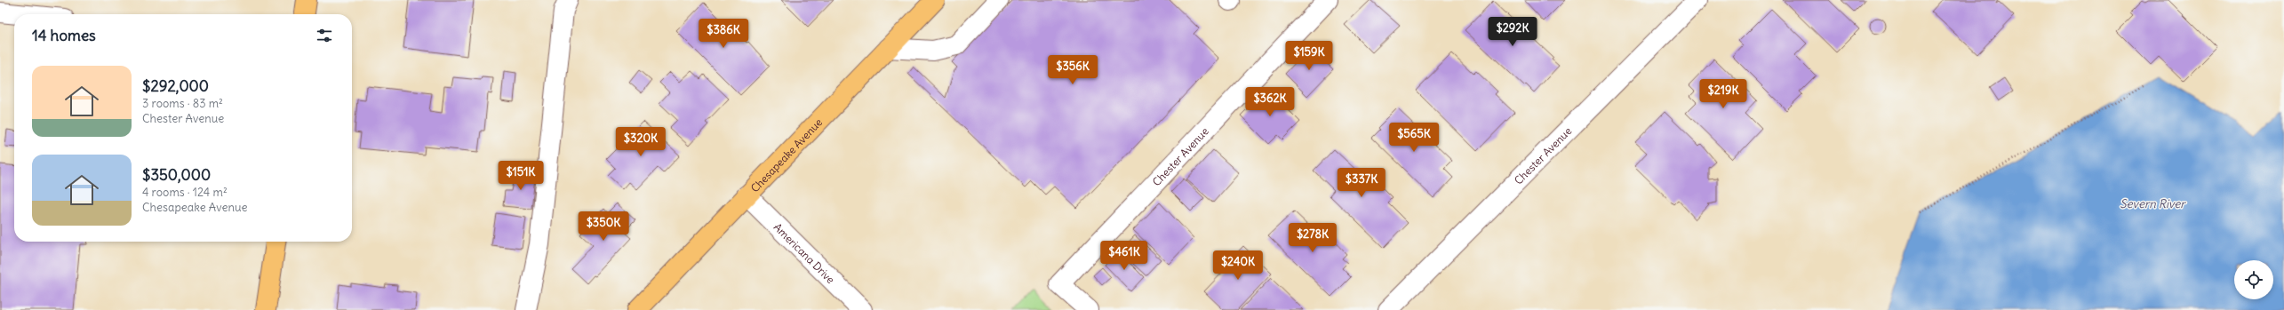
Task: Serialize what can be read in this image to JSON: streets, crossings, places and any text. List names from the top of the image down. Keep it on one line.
{"streets":{"main road":["Chesapeake Avenue"],"street":["Chester Avenue","Americana Drive"]},"crossings":[["Chesapeake Avenue","Americana Drive"]],"water":["Severn River"],"page":{"heading":"14 homes","price":["$292K","$386K","$159K","$356K","$219K","$362K","$565K","$320K","$151K","$337K","$350K","$278K","$461K","$240K"],"list":[{"name":"$292,000","note":"3 rooms · 83 m² · Chester Avenue"},{"name":"$350,000","note":"4 rooms · 124 m² · Chesapeake Avenue"}]}}
